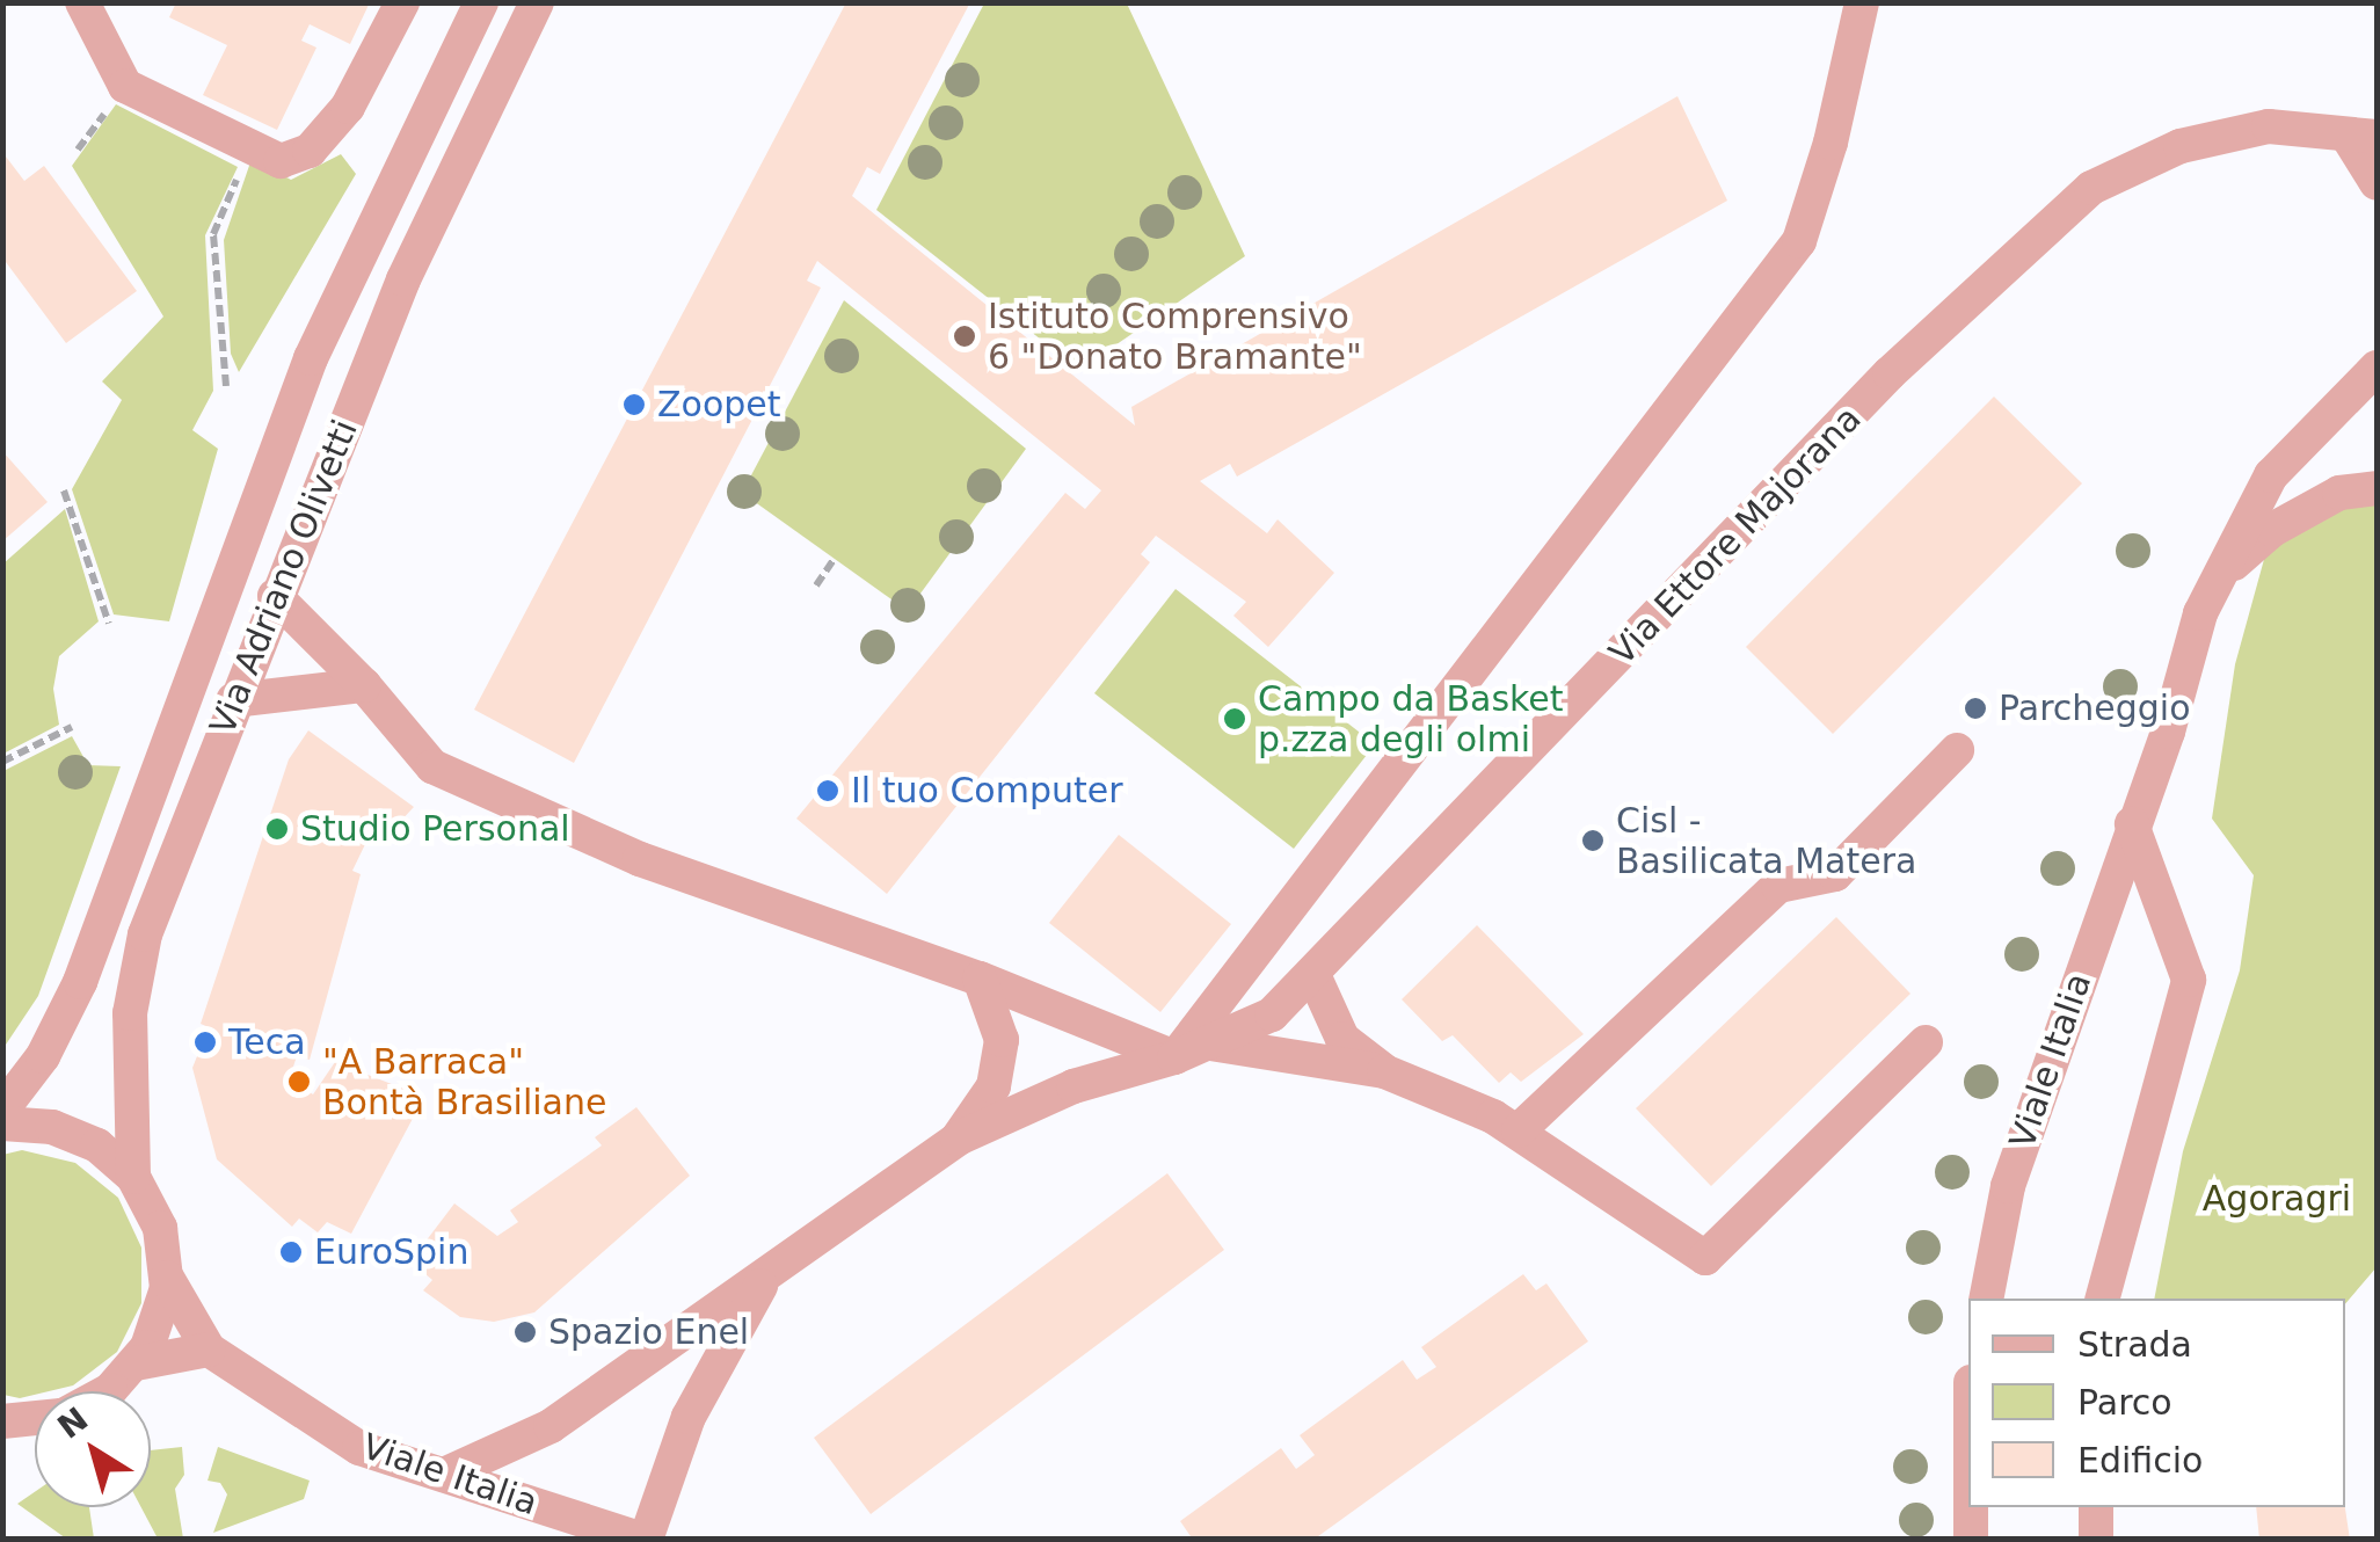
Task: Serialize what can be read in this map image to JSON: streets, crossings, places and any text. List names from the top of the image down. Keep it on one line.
{"streets":{"street":["Via Ettore Majorana","Via Adriano Olivetti","Viale Italia"]},"parks":["Agoragri"],"places":["Istituto Comprensivo 6 \"Donato Bramante\"","Zoopet","Parcheggio","Campo da Basket p.zza degli olmi","Il tuo Computer","Studio Personal","Cisl - Basilicata Matera","Teca","\"A Barraca\" Bontà Brasiliane","EuroSpin","Spazio Enel"],"legend":["Strada","Parco","Edificio"],"north":"top left"}
